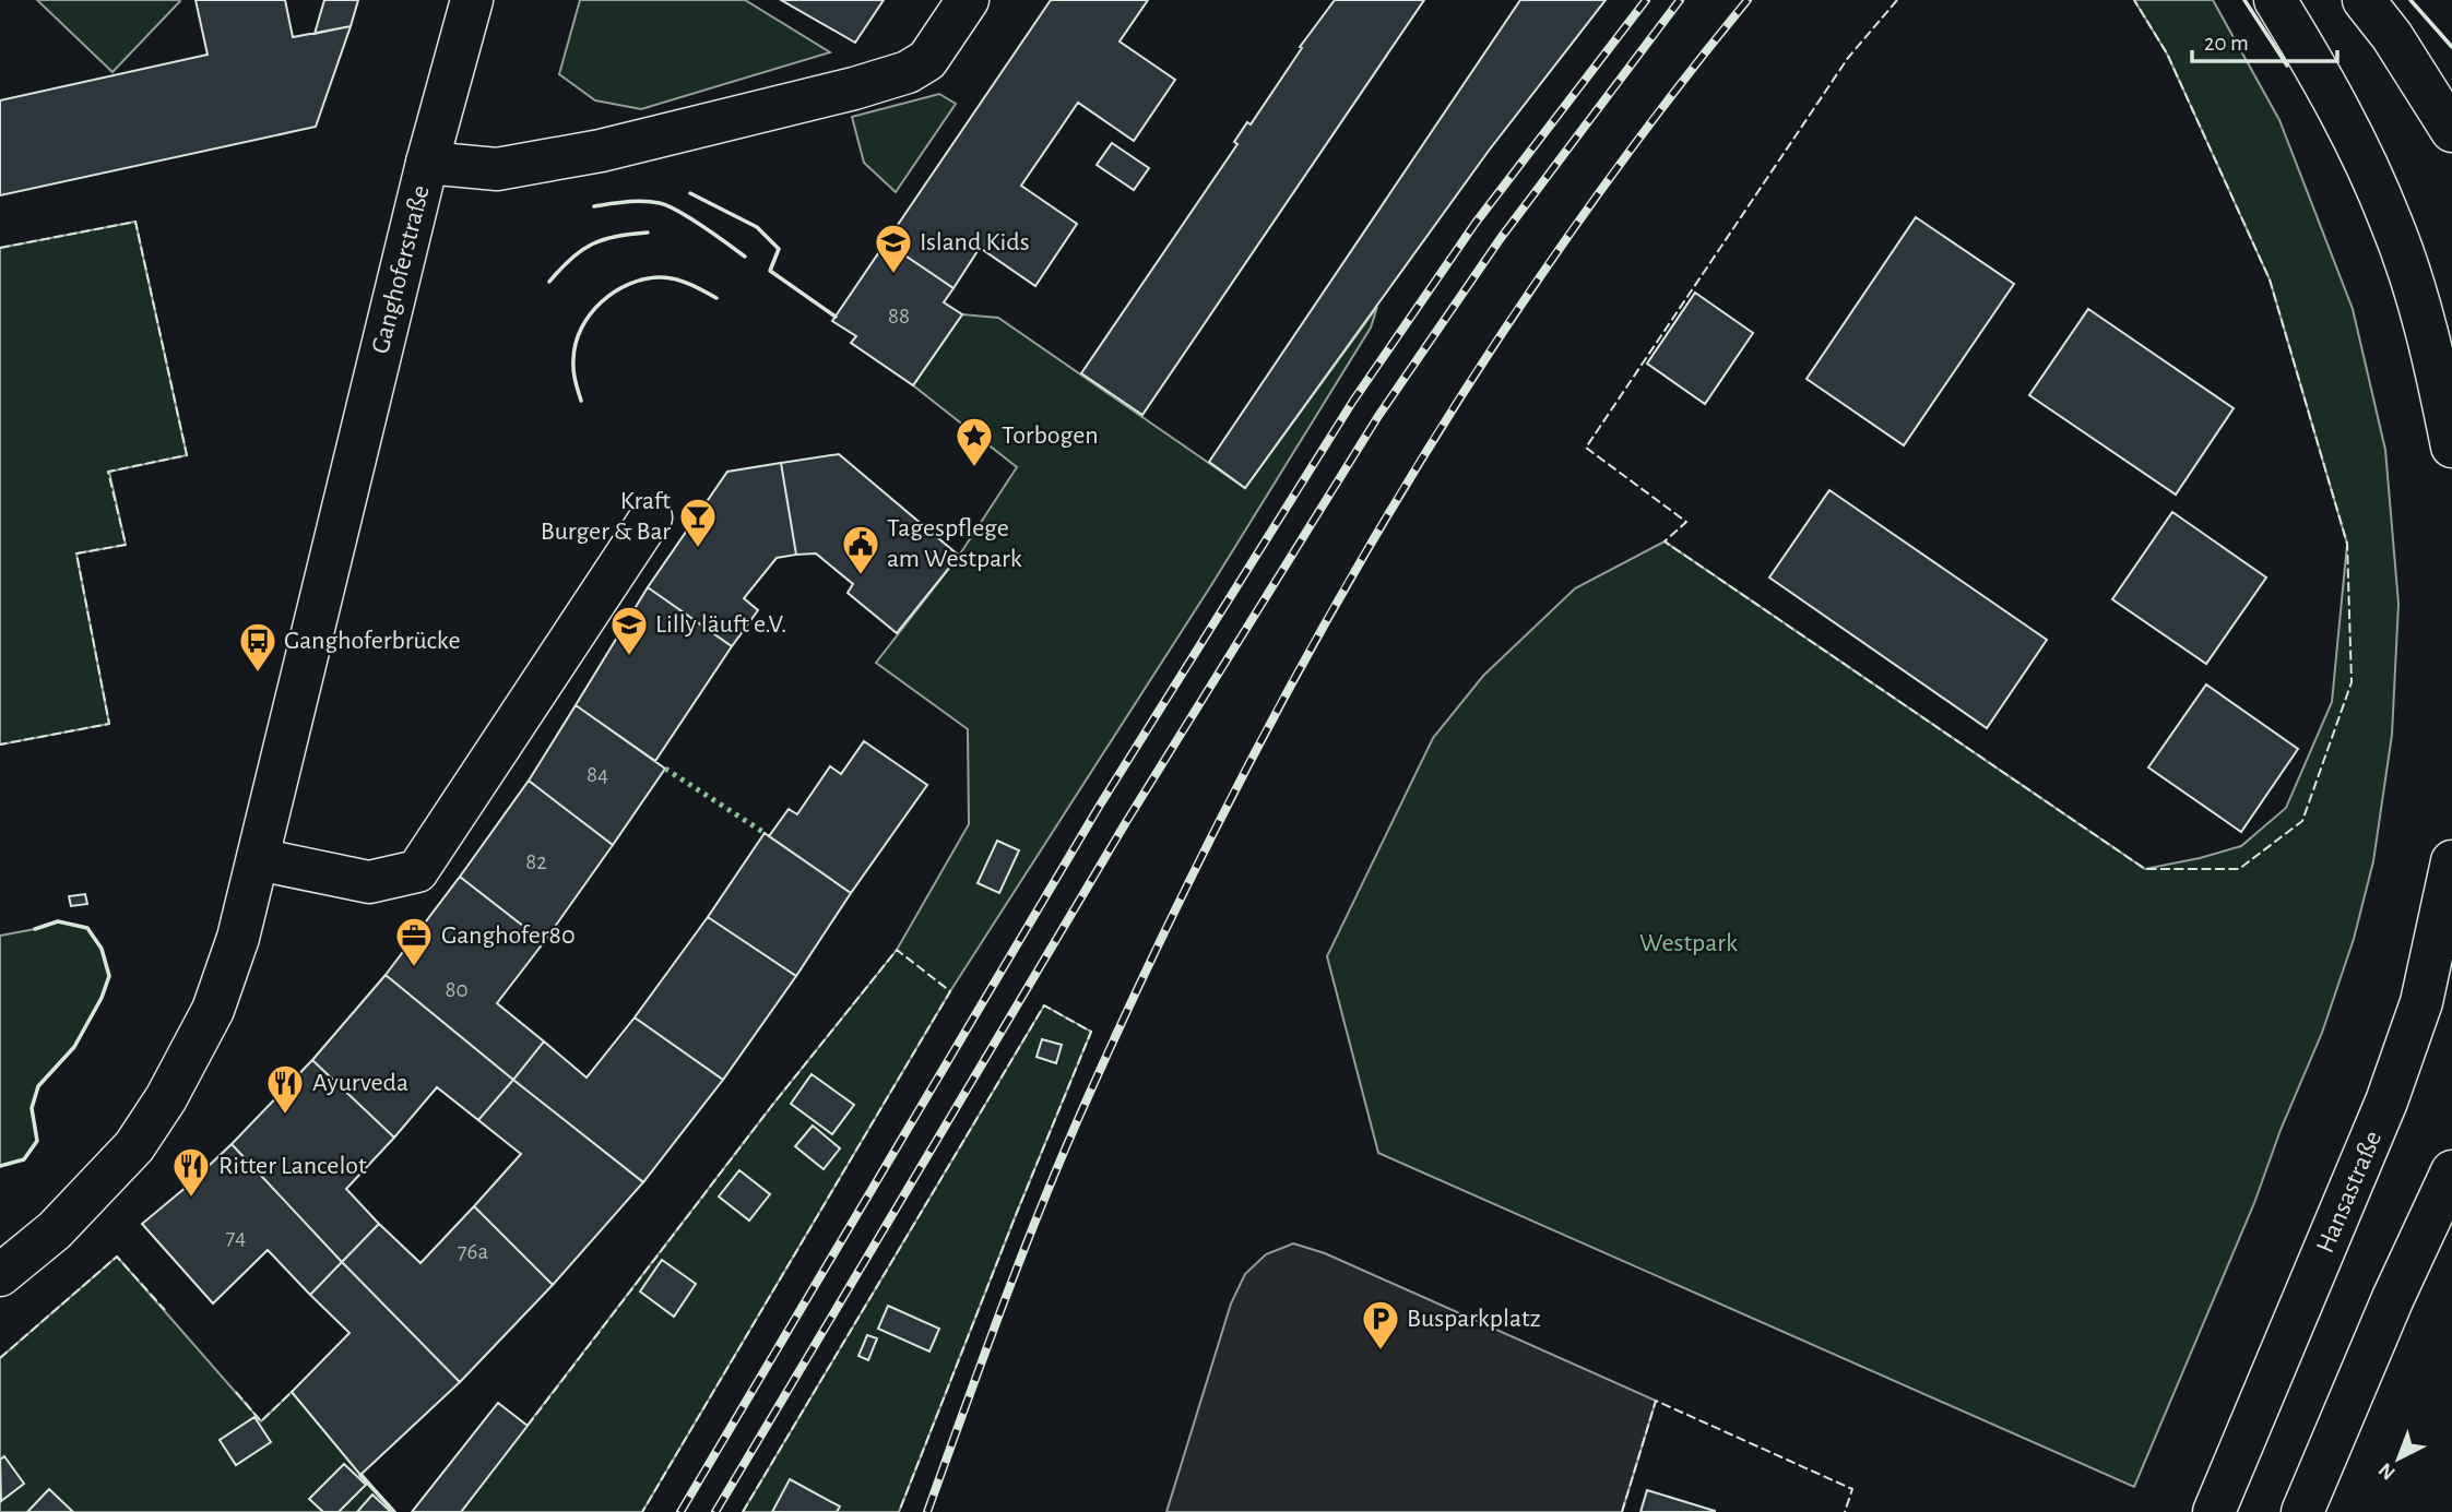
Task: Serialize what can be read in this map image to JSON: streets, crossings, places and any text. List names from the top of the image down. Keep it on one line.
{"streets":{"street":["Ganghoferstraße","Hansastraße"]},"parks":["Westpark"],"places":{"school or university":["Island Kids","Lilly läuft e.V."],"place":["Torbogen"],"bar":["Kraft Burger & Bar"],"public building":["Tagespflege am Westpark"],"bus stop":["Ganghoferbrücke"],"office":["Ganghofer80"],"restaurant":["Ayurveda","Ritter Lancelot"],"parking":["Busparkplatz"]},"house_numbers":["88","84","82","80","74","76a"],"scale_bar":"20 m","north":"bottom left"}
